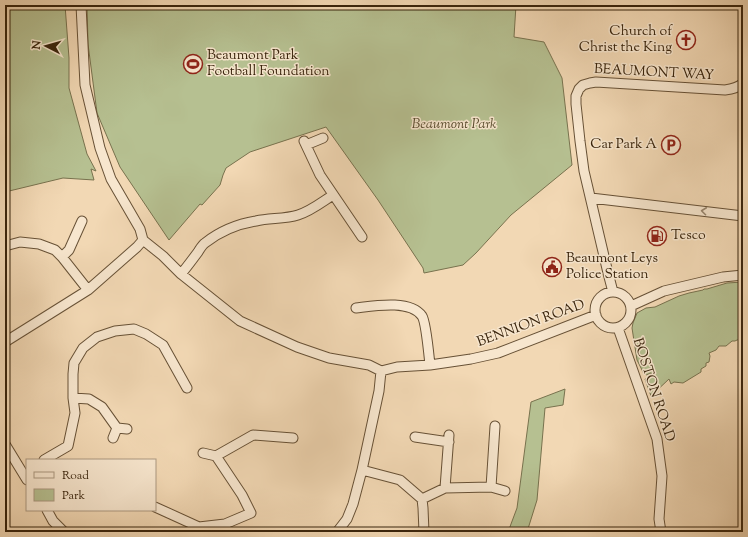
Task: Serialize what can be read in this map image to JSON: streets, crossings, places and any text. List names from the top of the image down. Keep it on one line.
{"streets":{"street":["BEAUMONT WAY","BENNION ROAD","BOSTON ROAD"]},"crossings":[["BEAUMONT WAY","BENNION ROAD"],["BEAUMONT WAY","BOSTON ROAD"],["BENNION ROAD","BOSTON ROAD"]],"parks":["Beaumont Park"],"places":{"church":["Church of Christ the King"],"sports":["Beaumont Park Football Foundation"],"parking":["Car Park A"],"fuel station":["Tesco"],"public building":["Beaumont Leys Police Station"]},"legend":["Road","Park"],"north":"left"}
